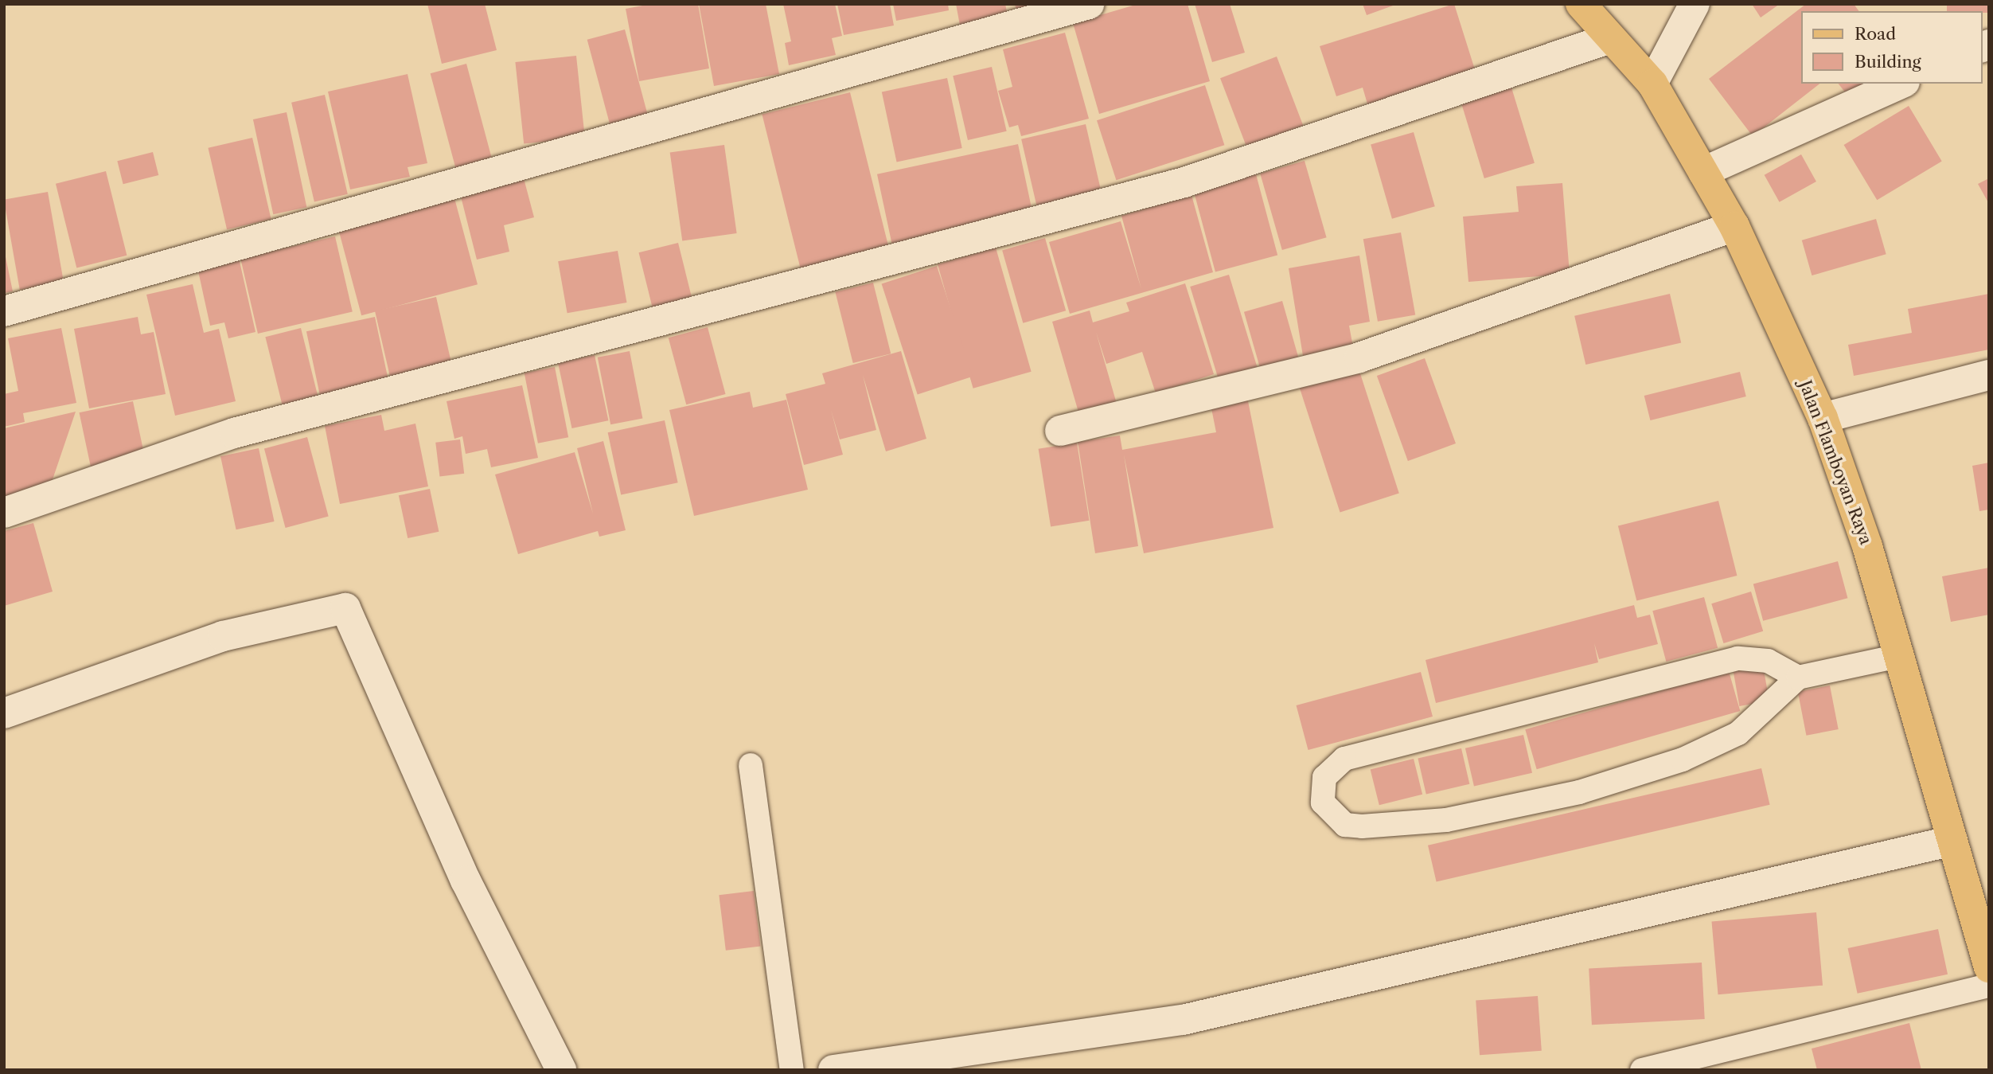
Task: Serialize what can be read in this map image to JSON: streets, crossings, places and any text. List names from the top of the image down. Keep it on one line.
{"streets":{"main road":["Jalan Flamboyan Raya"]},"legend":["Road","Building"]}
